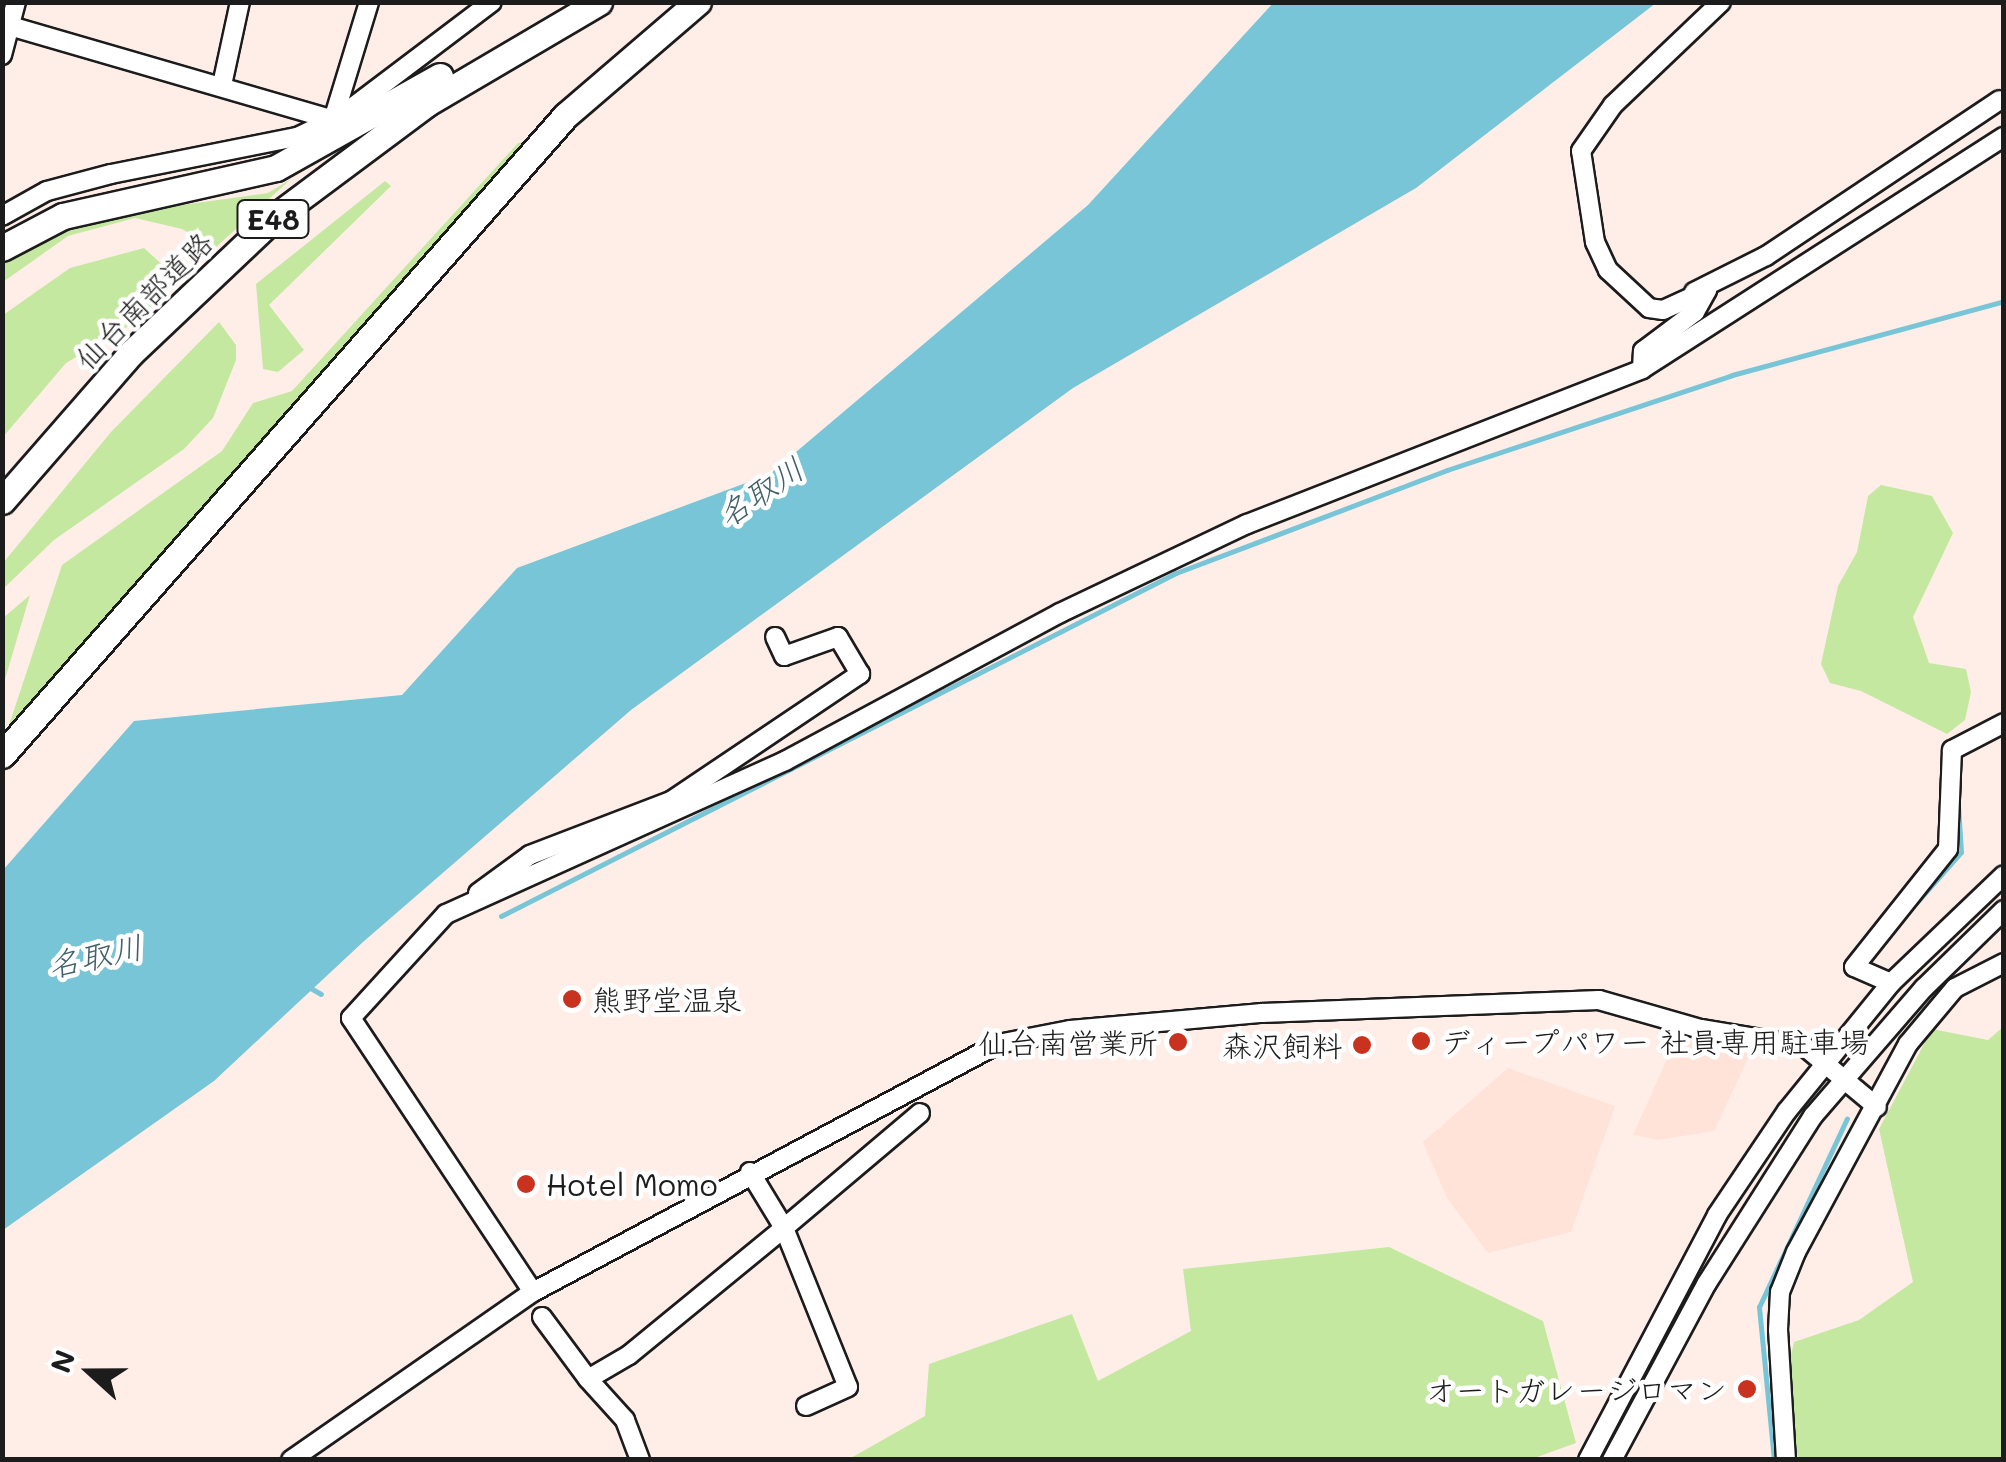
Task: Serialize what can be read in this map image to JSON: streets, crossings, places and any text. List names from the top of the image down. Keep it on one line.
{"streets":{"highway":["E48","仙台南部道路"]},"water":["名取川"],"places":["熊野堂温泉","ディープパワー 社員専用駐車場","仙台南営業所","森沢飼料","Hotel Momo","オートガレージロマン"],"north":"left"}
